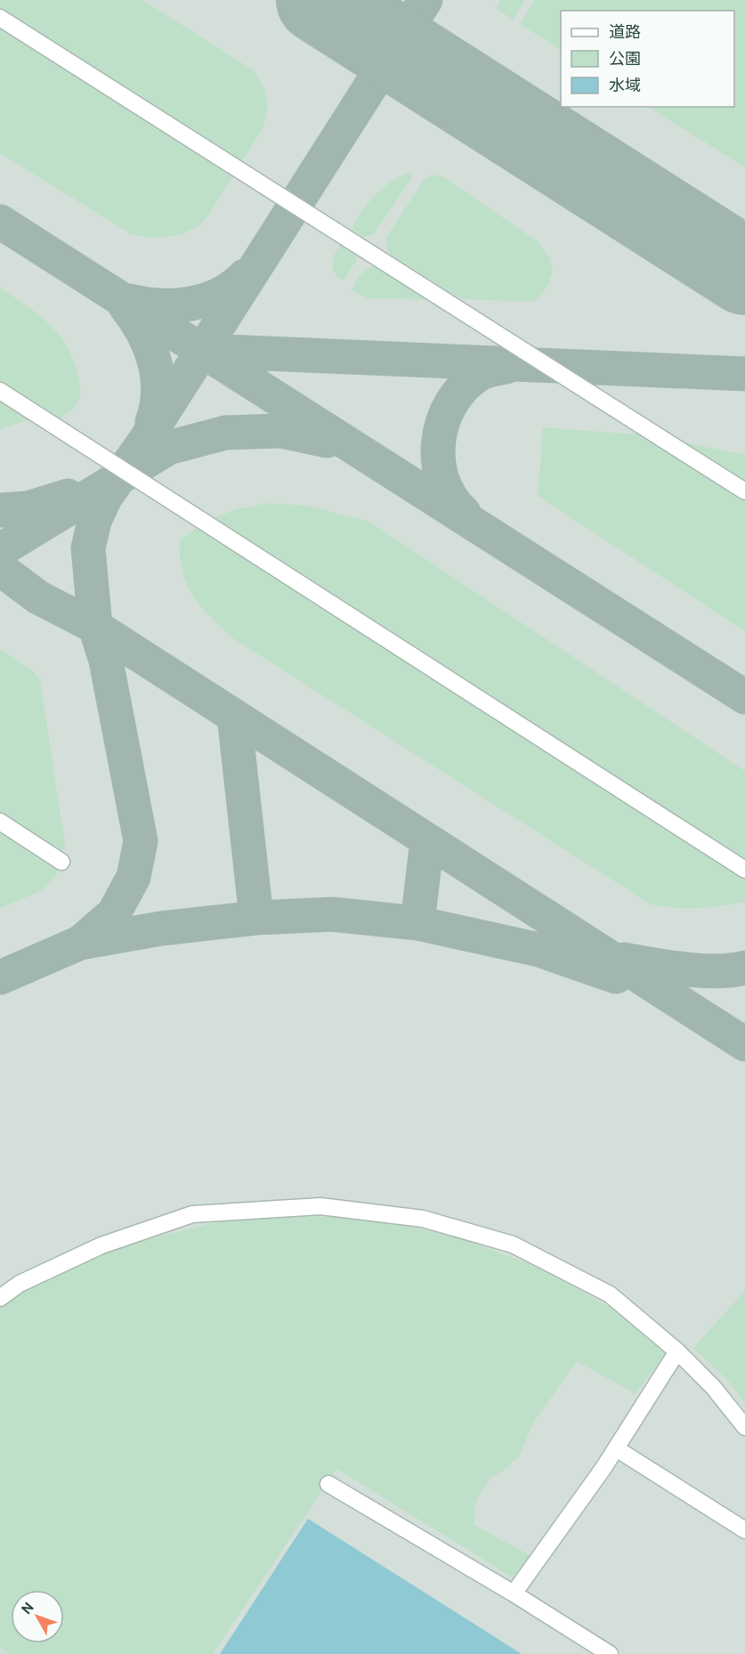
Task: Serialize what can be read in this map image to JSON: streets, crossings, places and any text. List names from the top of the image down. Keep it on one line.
{"legend":["道路","公園","水域"],"north":"top left"}
